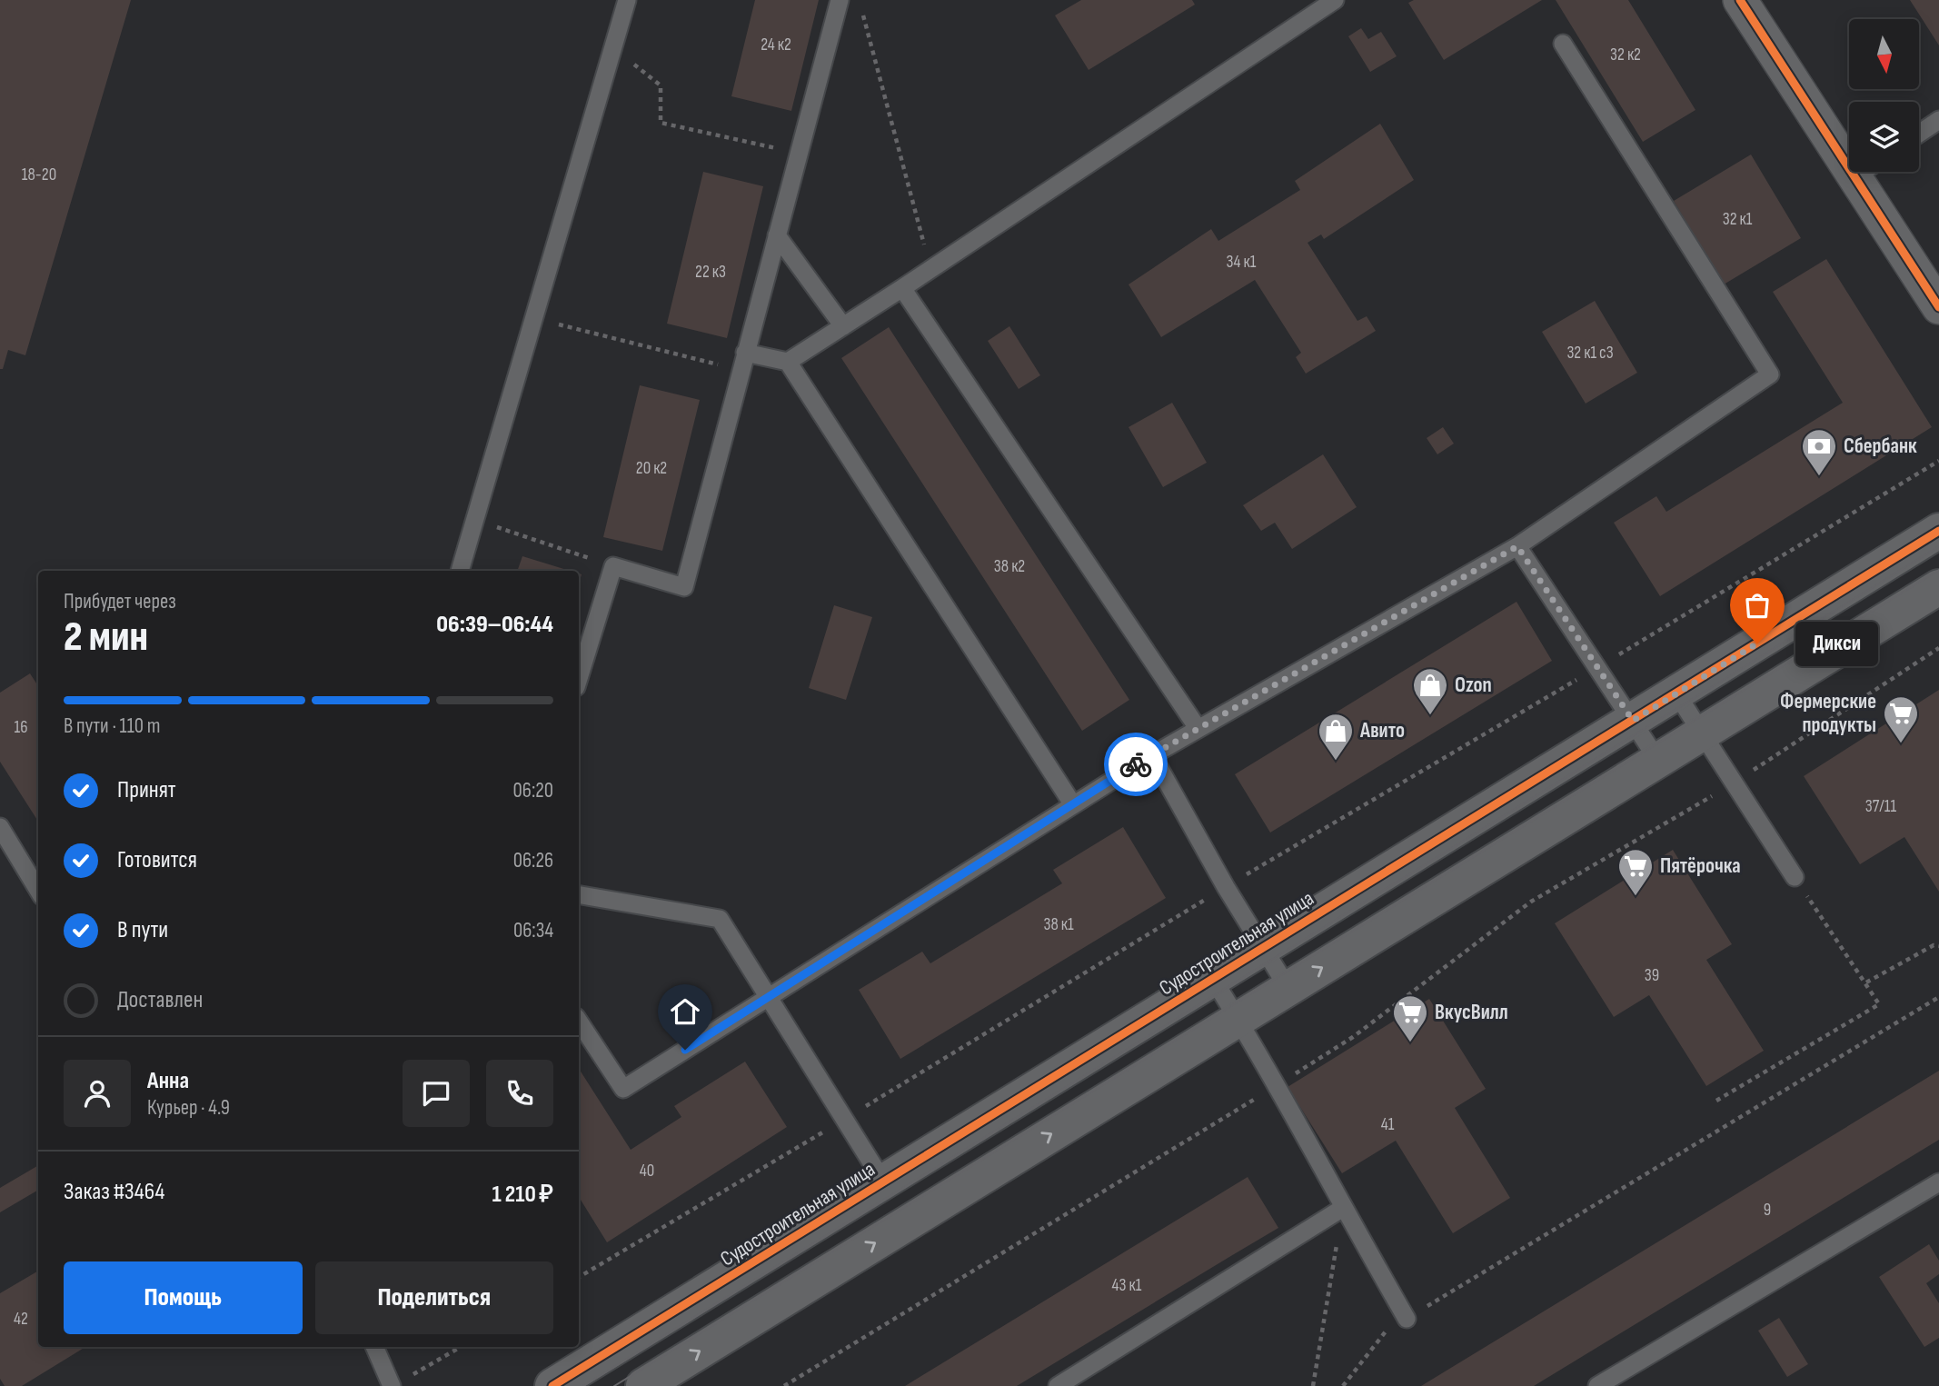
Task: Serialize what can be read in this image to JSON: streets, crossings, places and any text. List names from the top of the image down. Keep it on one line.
{"streets":{"street":["Судостроительная улица"]},"places":{"bank":["Сбербанк"],"other":["Дикси"],"shop":["Ozon","Авито"],"supermarket":["Фермерские продукты","Пятёрочка","ВкусВилл"]},"house_numbers":["24 к2","32 к2","18-20","32 к1","34 к1","22 к3","32 к1 с3","20 к2","38 к2","16","37/11","38 к1","39","41","40","9","43 к1","42"],"north":"bottom","page":{"heading":["2 мин","Прибудет через","06:39–06:44"],"panel":["Анна","Курьер · 4.9","Заказ #3464","1 210 ₽"],"bubble":"Дикси","bar":"В пути · 110 m","list":[["Принят","06:20"],["Готовится","06:26"],["В пути","06:34"],"Доставлен"],"buttons":["Помощь","Поделиться"]}}
